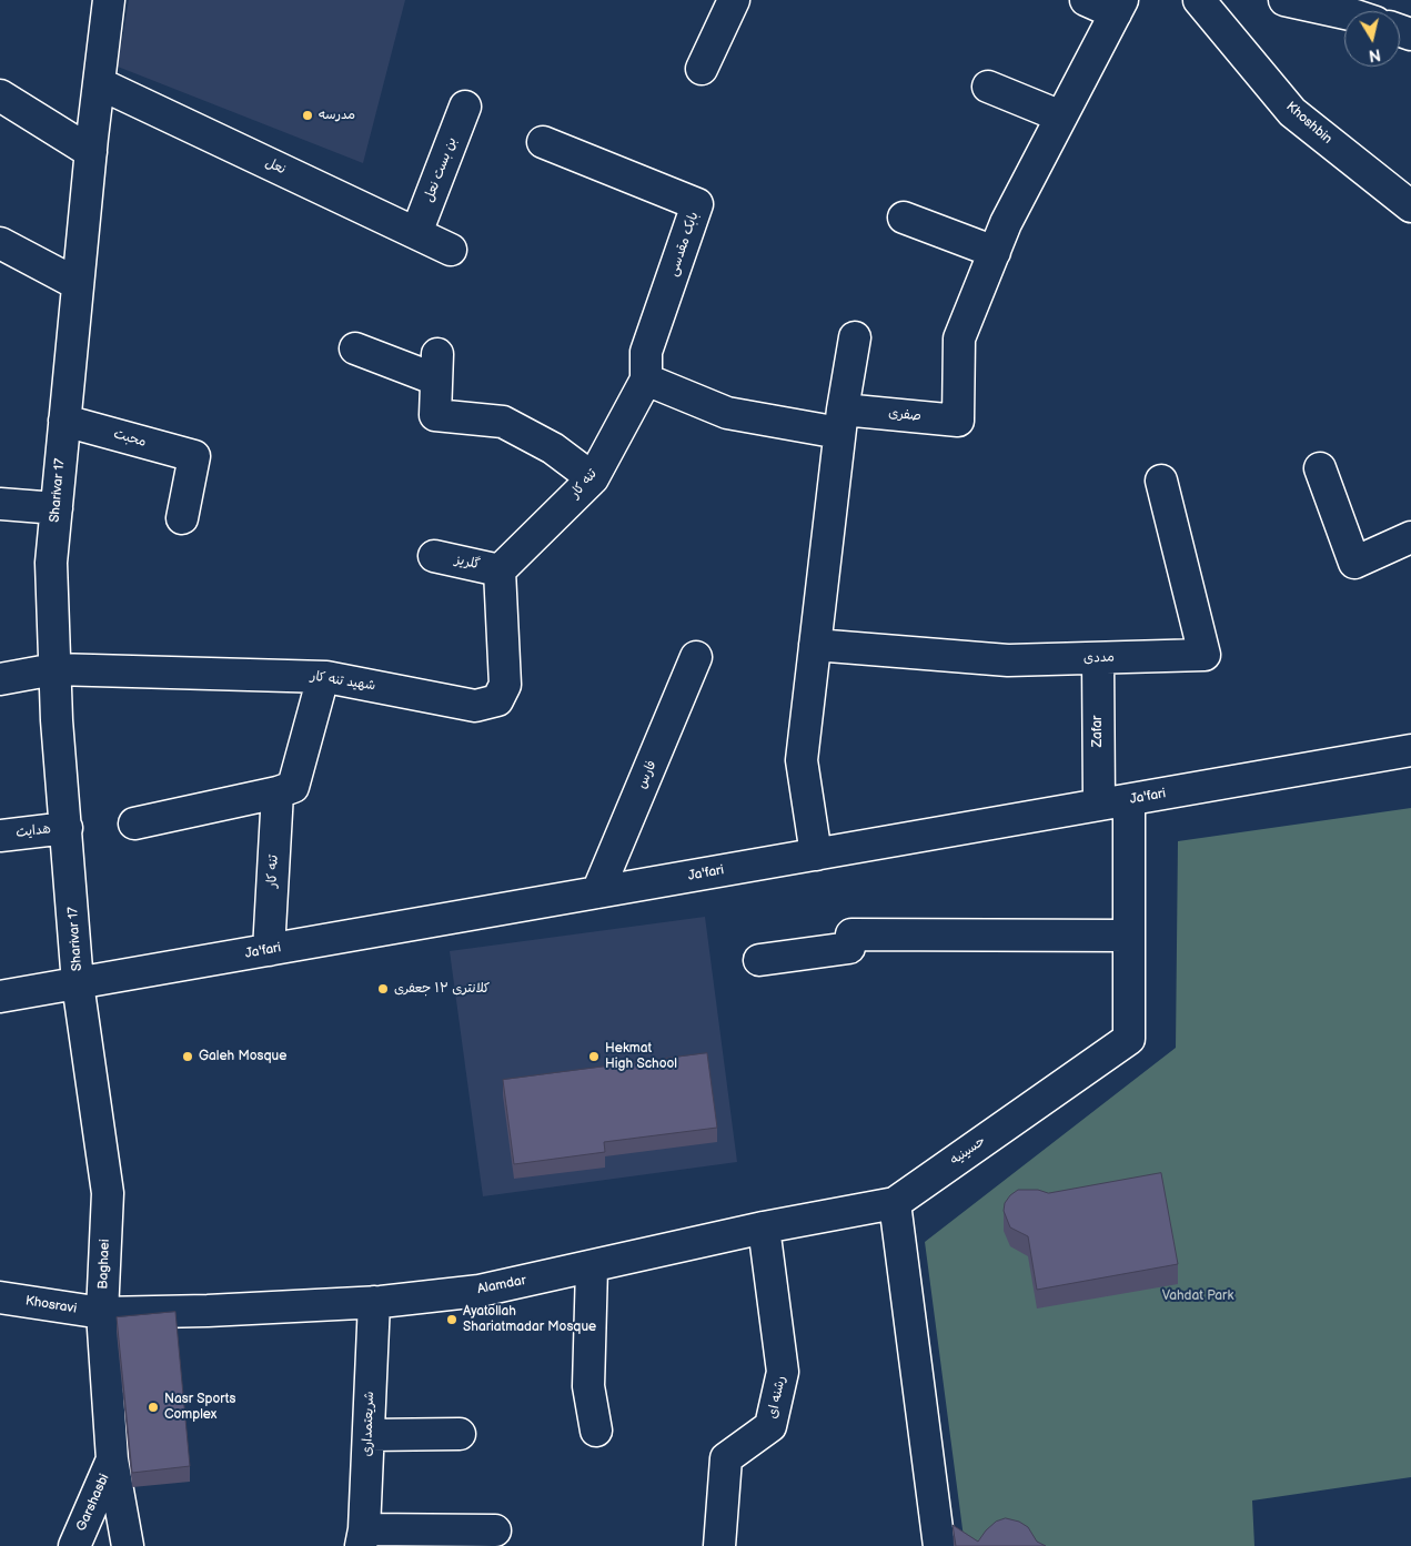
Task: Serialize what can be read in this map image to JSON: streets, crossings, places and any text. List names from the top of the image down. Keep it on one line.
{"streets":{"street":["Khoshbin","نعل","بن بست نعل","بابک مقدسی","صفری","محبت","تنه کار","Sharivar 17","گلریز","مددی","شهید تنه کار","Zafar","فارس","Ja'fari","هدایت","حسینیه","Baghaei","Alamdar","Khosravi","رشنه ای","شریعتمداری","Garshasbi"]},"crossings":[["نعل","بن بست نعل"],["نعل","Sharivar 17"],["بابک مقدسی","تنه کار"],["محبت","Sharivar 17"],["تنه کار","گلریز"],["تنه کار","شهید تنه کار"],["تنه کار","Ja'fari"],["Sharivar 17","شهید تنه کار"],["Sharivar 17","Ja'fari"],["Sharivar 17","هدایت"],["Sharivar 17","Baghaei"],["گلریز","شهید تنه کار"],["مددی","Zafar"],["Zafar","Ja'fari"],["فارس","Ja'fari"],["Ja'fari","حسینیه"],["Ja'fari","Baghaei"],["حسینیه","Alamdar"],["Baghaei","Alamdar"],["Baghaei","Khosravi"],["Baghaei","Garshasbi"],["Alamdar","Khosravi"],["Alamdar","رشنه ای"],["Alamdar","شریعتمداری"]],"parks":["Vahdat Park"],"places":["مدرسه","کلانتری ۱۲ جعفری","Galeh Mosque","Hekmat High School","Ayatollah Shariatmadar Mosque","Nasr Sports Complex"],"north":"bottom"}
